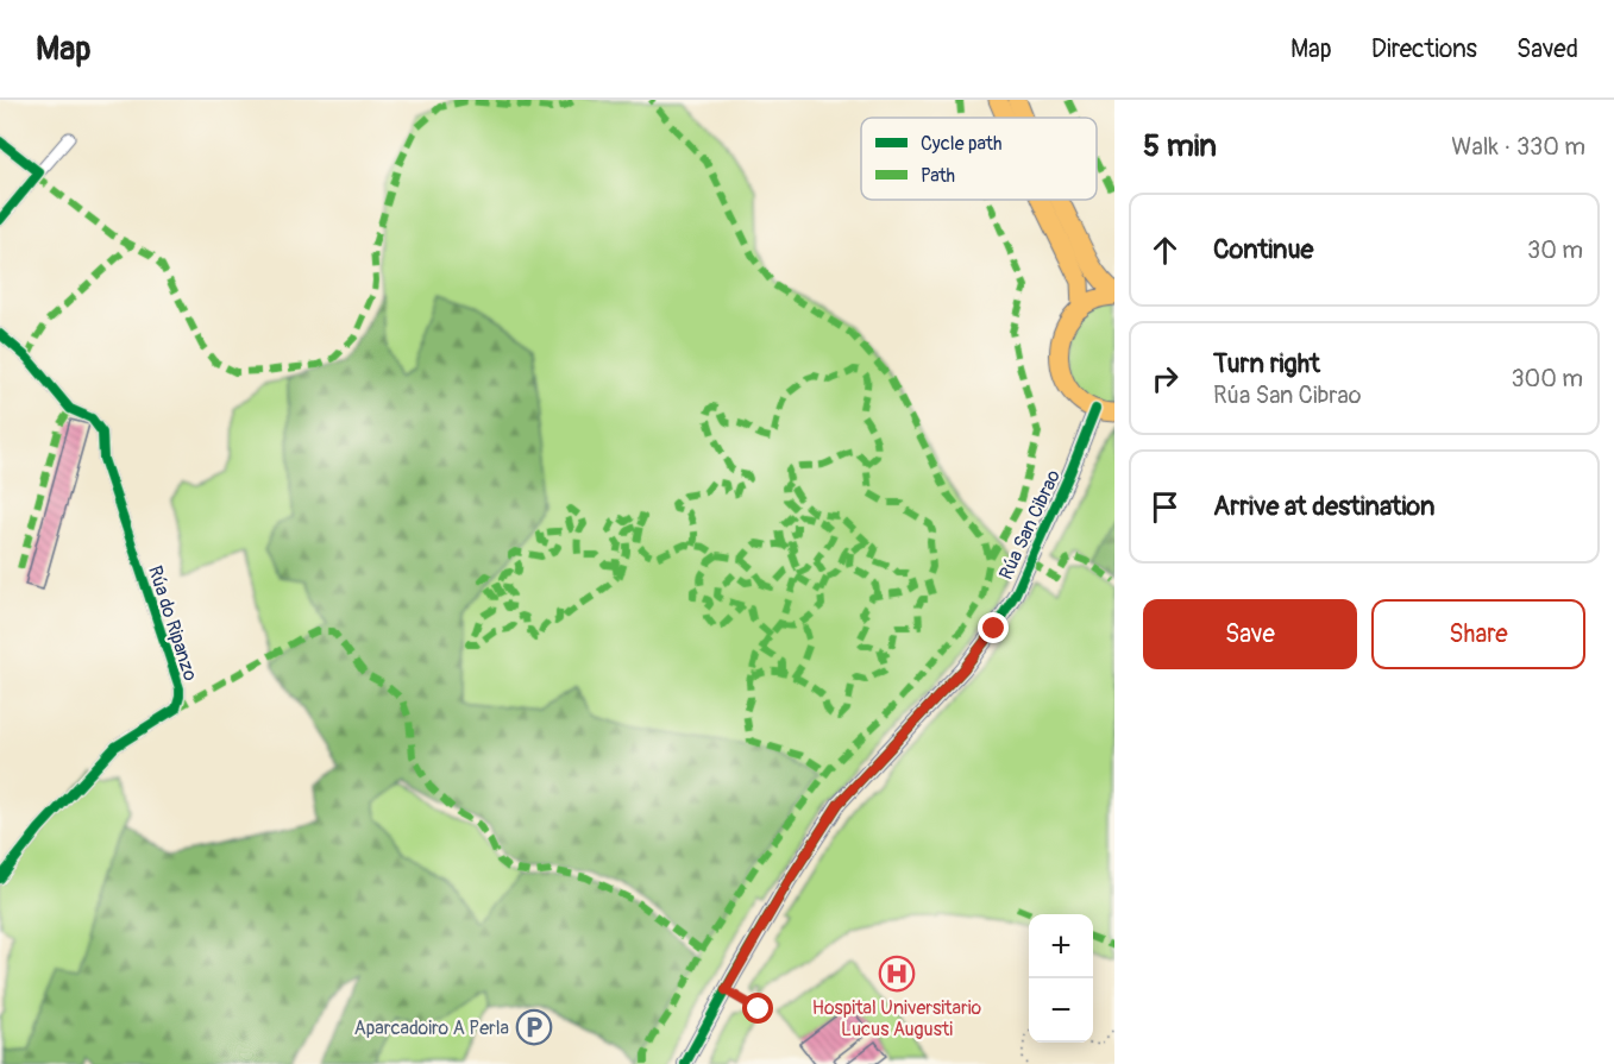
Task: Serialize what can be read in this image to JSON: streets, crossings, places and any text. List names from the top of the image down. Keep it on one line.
{"streets":{"street":["Rúa San Cibrao","Rúa do Ripanzo"]},"places":{"hospital":["Hospital Universitario Lucus Augusti"],"parking":["Aparcadoiro A Perla"]},"legend":["Cycle path","Path"],"page":{"header":"Map","nav":["Map","Directions","Saved"],"heading":["5 min","Walk · 330 m"],"list":[["Continue","30 m"],["Turn right","Rúa San Cibrao","300 m"],"Arrive at destination"],"buttons":["Save","Share"],"map_buttons":["+","−"]}}
